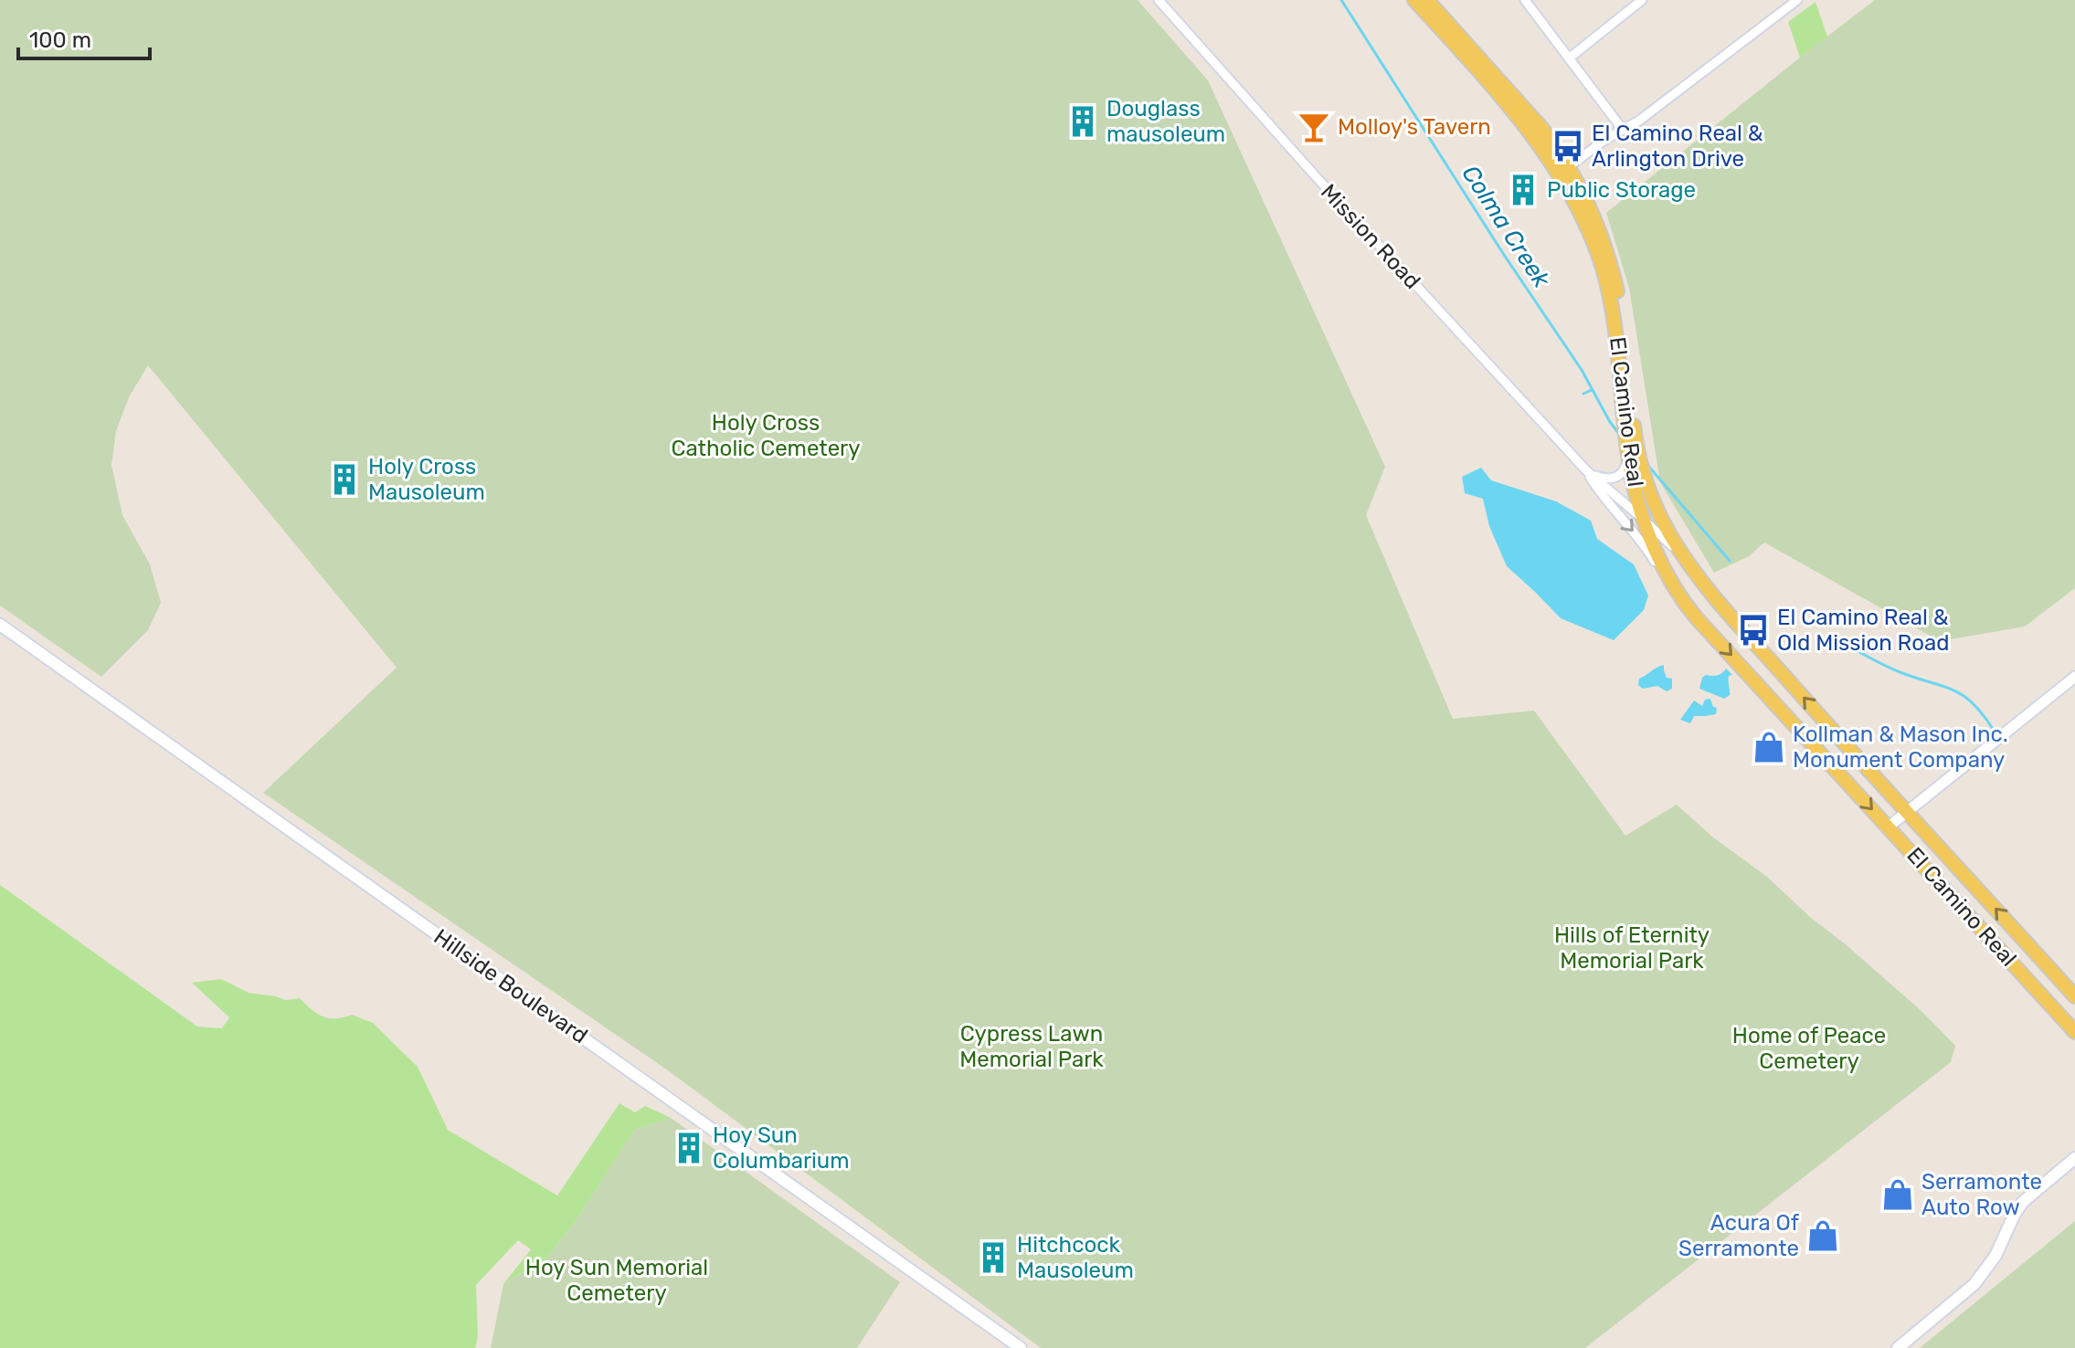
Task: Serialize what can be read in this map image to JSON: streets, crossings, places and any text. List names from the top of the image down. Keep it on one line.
{"streets":{"main road":["El Camino Real","Hillside Boulevard"],"street":["Mission Road"]},"crossings":[["Mission Road","El Camino Real"]],"water":["Colma Creek"],"parks":["Holy Cross Catholic Cemetery","Hills of Eternity Memorial Park","Cypress Lawn Memorial Park","Home of Peace Cemetery","Hoy Sun Memorial Cemetery"],"places":{"building":["Douglass mausoleum","Public Storage","Holy Cross Mausoleum","Hoy Sun Columbarium","Hitchcock Mausoleum"],"bar":["Molloy's Tavern"],"bus stop":["El Camino Real & Arlington Drive","El Camino Real & Old Mission Road"],"shop":["Kollman & Mason Inc. Monument Company","Serramonte Auto Row","Acura Of Serramonte"]},"scale_bar":"100 m"}
